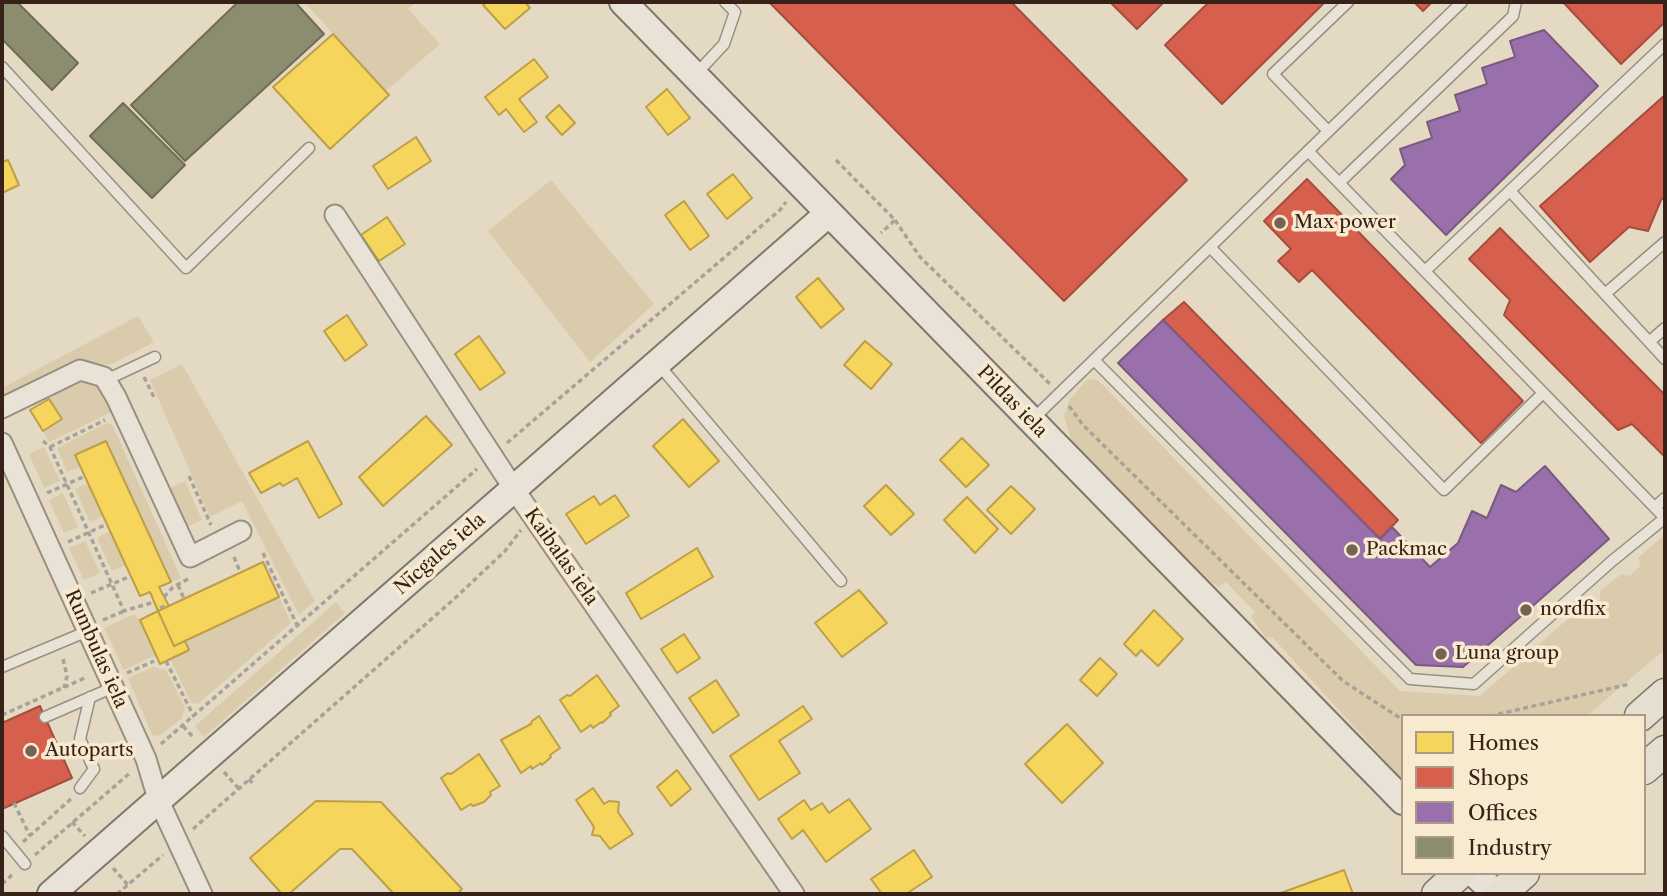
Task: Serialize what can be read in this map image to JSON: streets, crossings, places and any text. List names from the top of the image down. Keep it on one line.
{"streets":{"street":["Pildas iela","Nīcgales iela","Kaibalas iela","Rumbulas iela"]},"crossings":[["Pildas iela","Nīcgales iela"],["Nīcgales iela","Kaibalas iela"],["Nīcgales iela","Rumbulas iela"]],"places":["Max power","Packmac","nordfix","Luna group","Autoparts"],"legend":["Homes","Shops","Offices","Industry"]}
